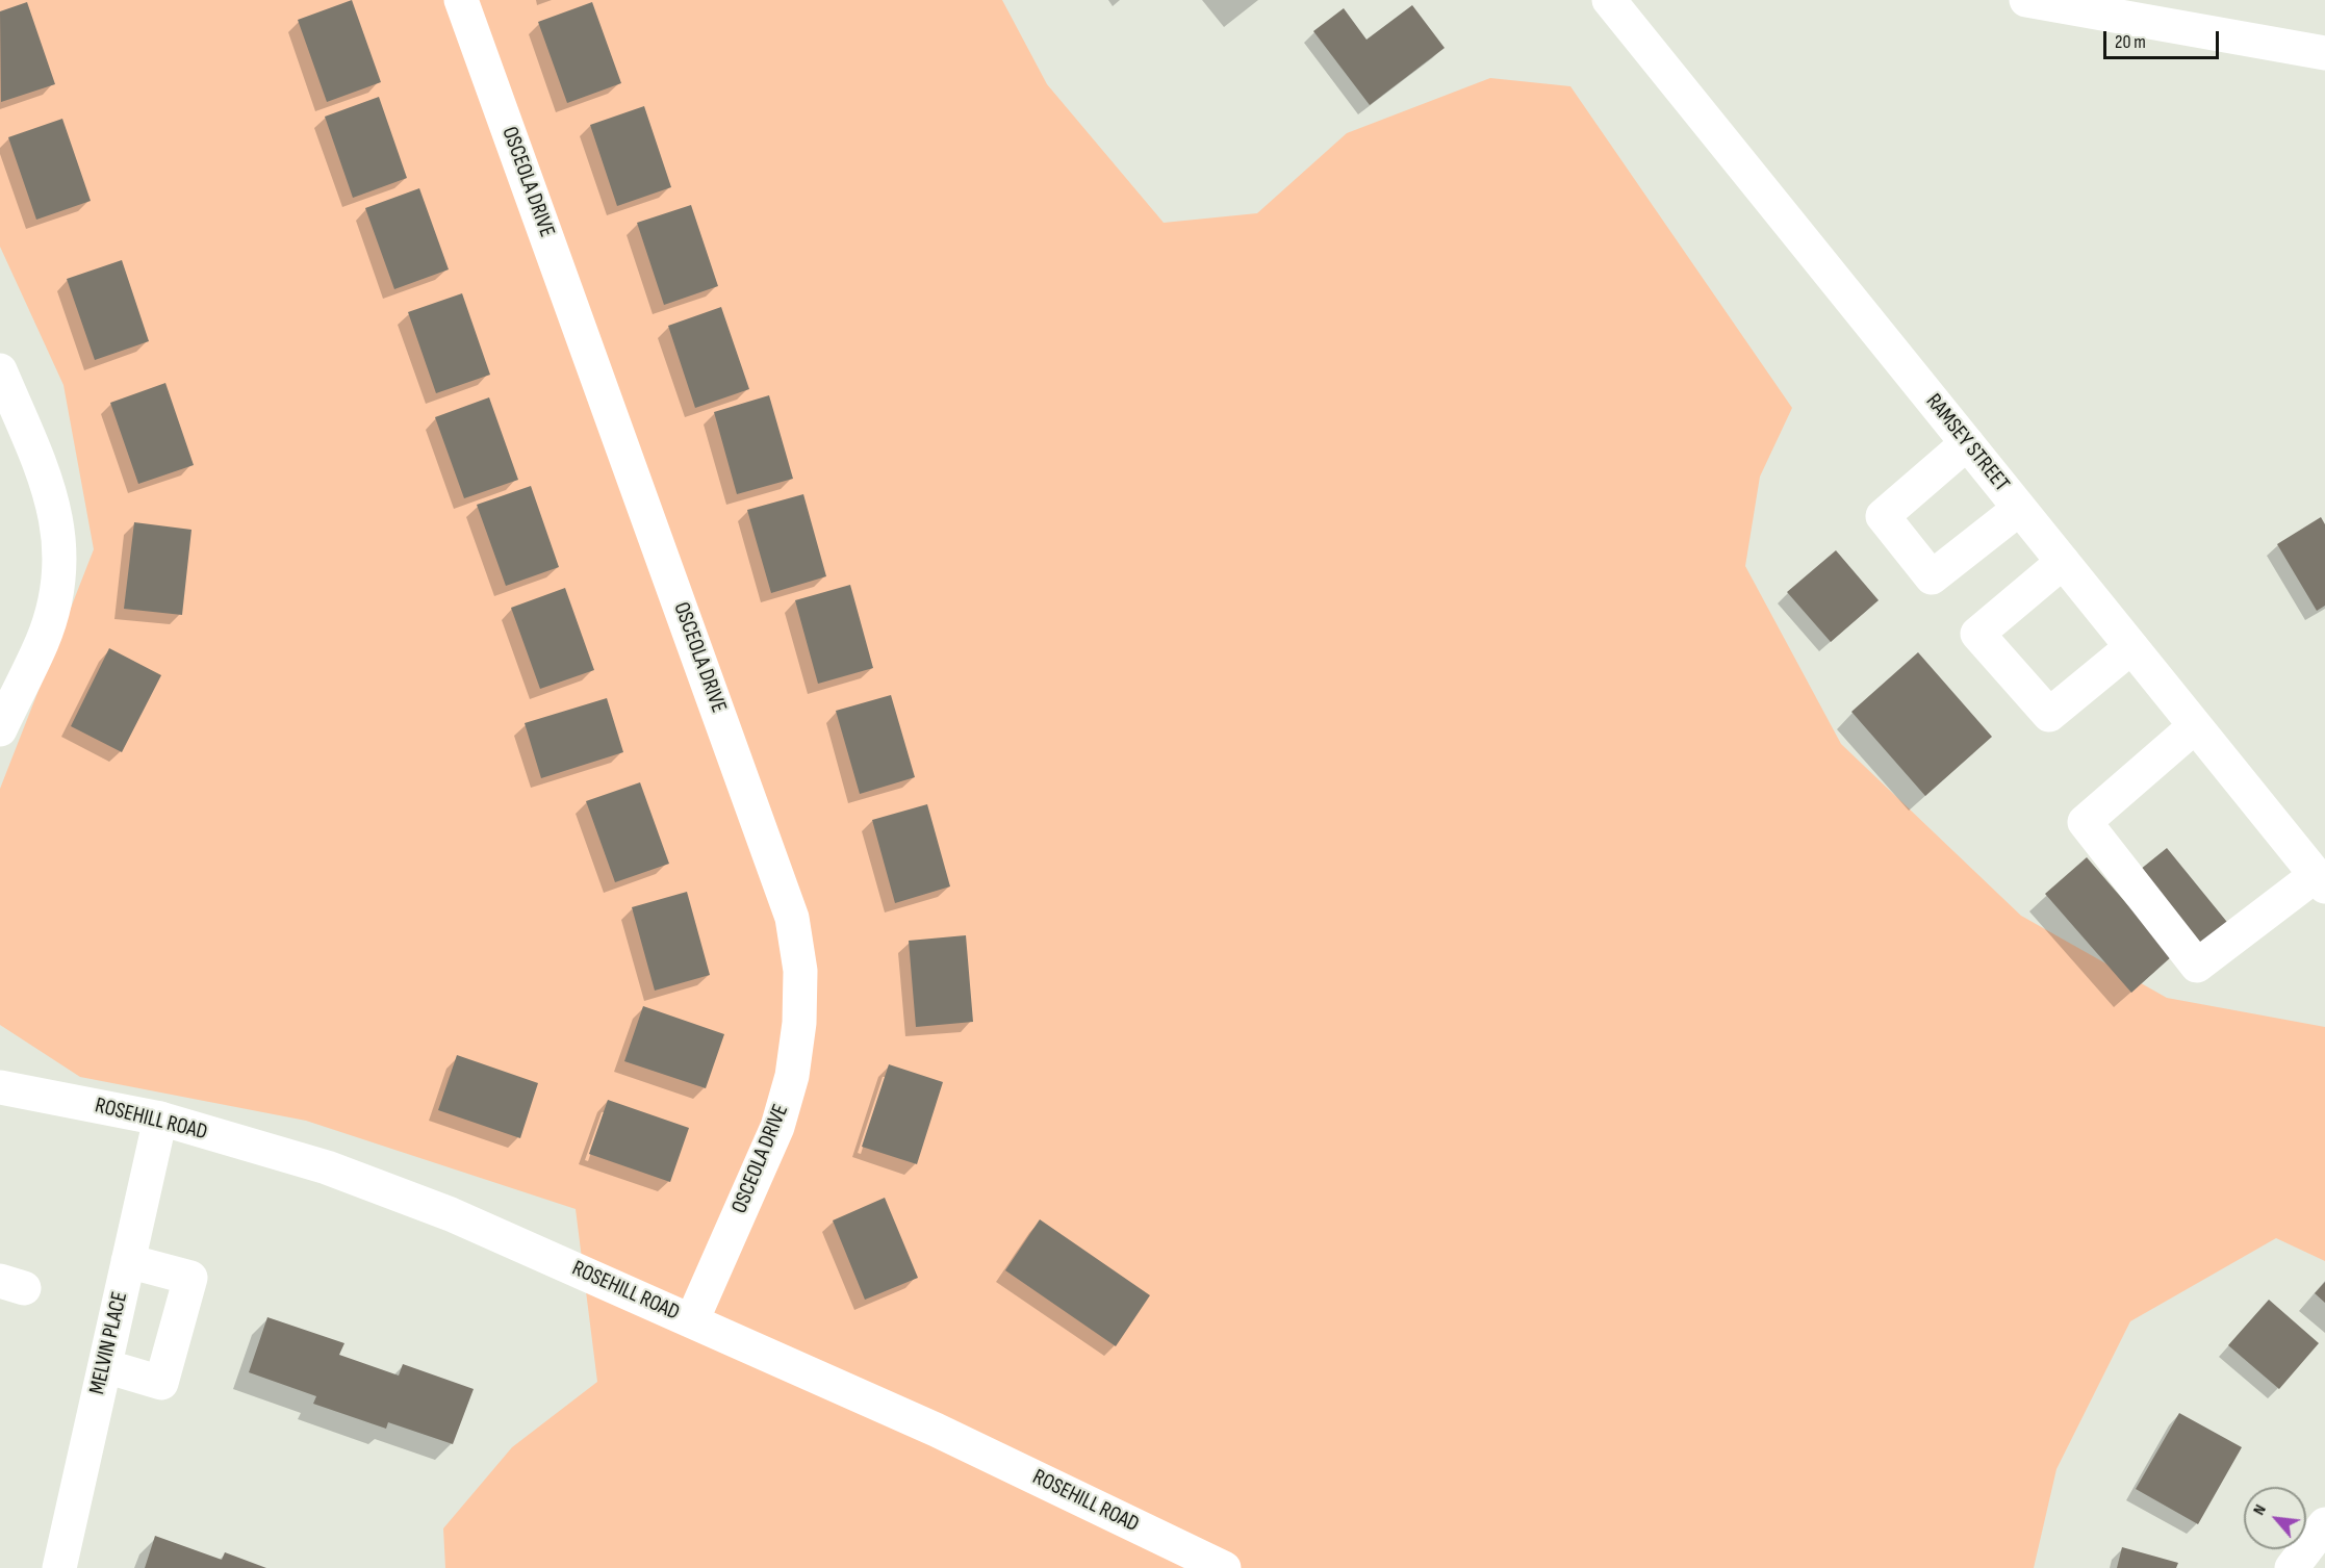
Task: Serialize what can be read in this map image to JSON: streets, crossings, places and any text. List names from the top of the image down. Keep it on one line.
{"streets":{"street":["OSCEOLA DRIVE","RAMSEY STREET","ROSEHILL ROAD","MELVIN PLACE"]},"crossings":[["OSCEOLA DRIVE","ROSEHILL ROAD"],["ROSEHILL ROAD","MELVIN PLACE"]],"scale_bar":"20 m","north":"top left"}
